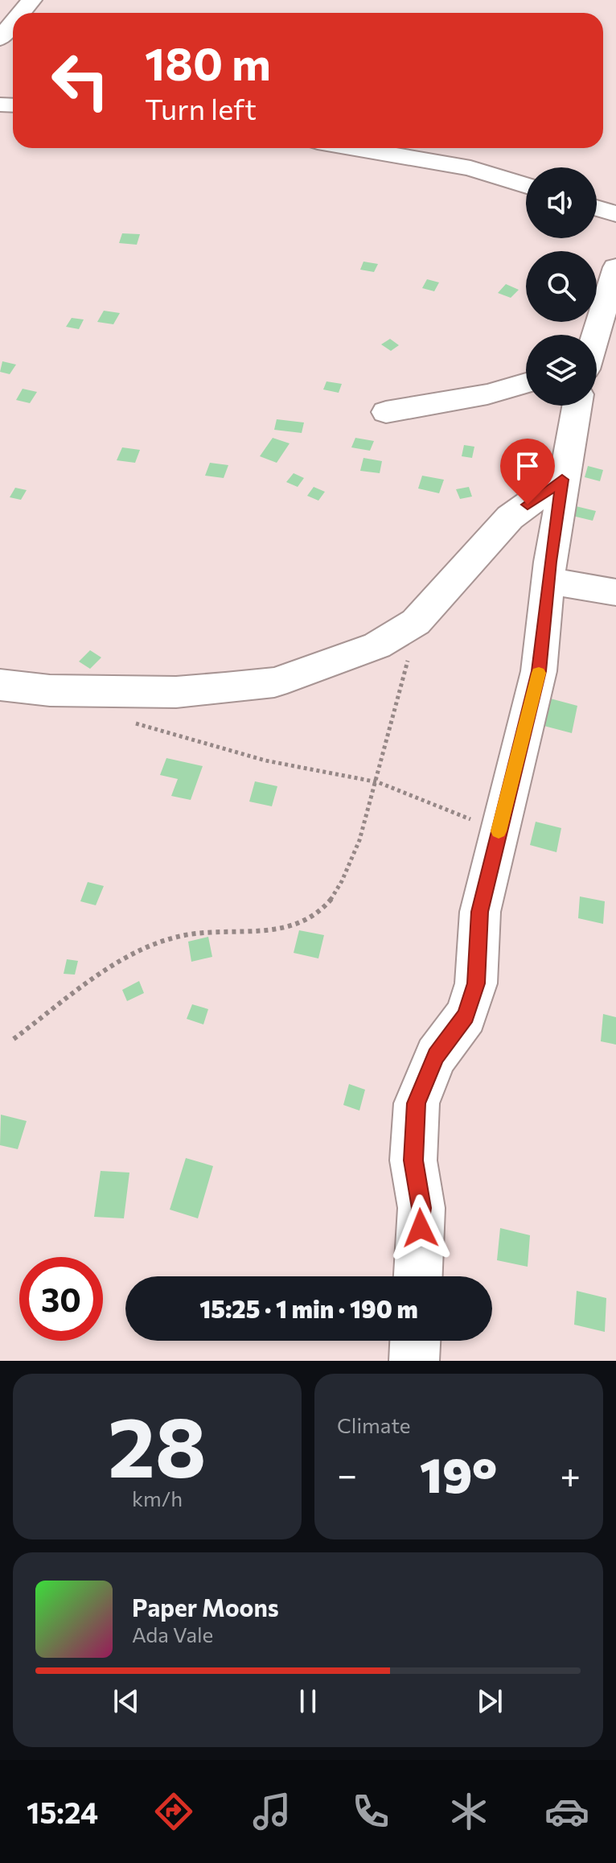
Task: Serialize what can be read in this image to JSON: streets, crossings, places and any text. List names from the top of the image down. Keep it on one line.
{"page":{"turn":["180 m","Turn left"],"limit":"30","trip":"15:25 · 1 min · 190 m","tile":[["28","km/h"],"Climate"],"heat":["−","19°","+"],"song":["Paper Moons","Ada Vale"],"tabs":"15:24"}}
